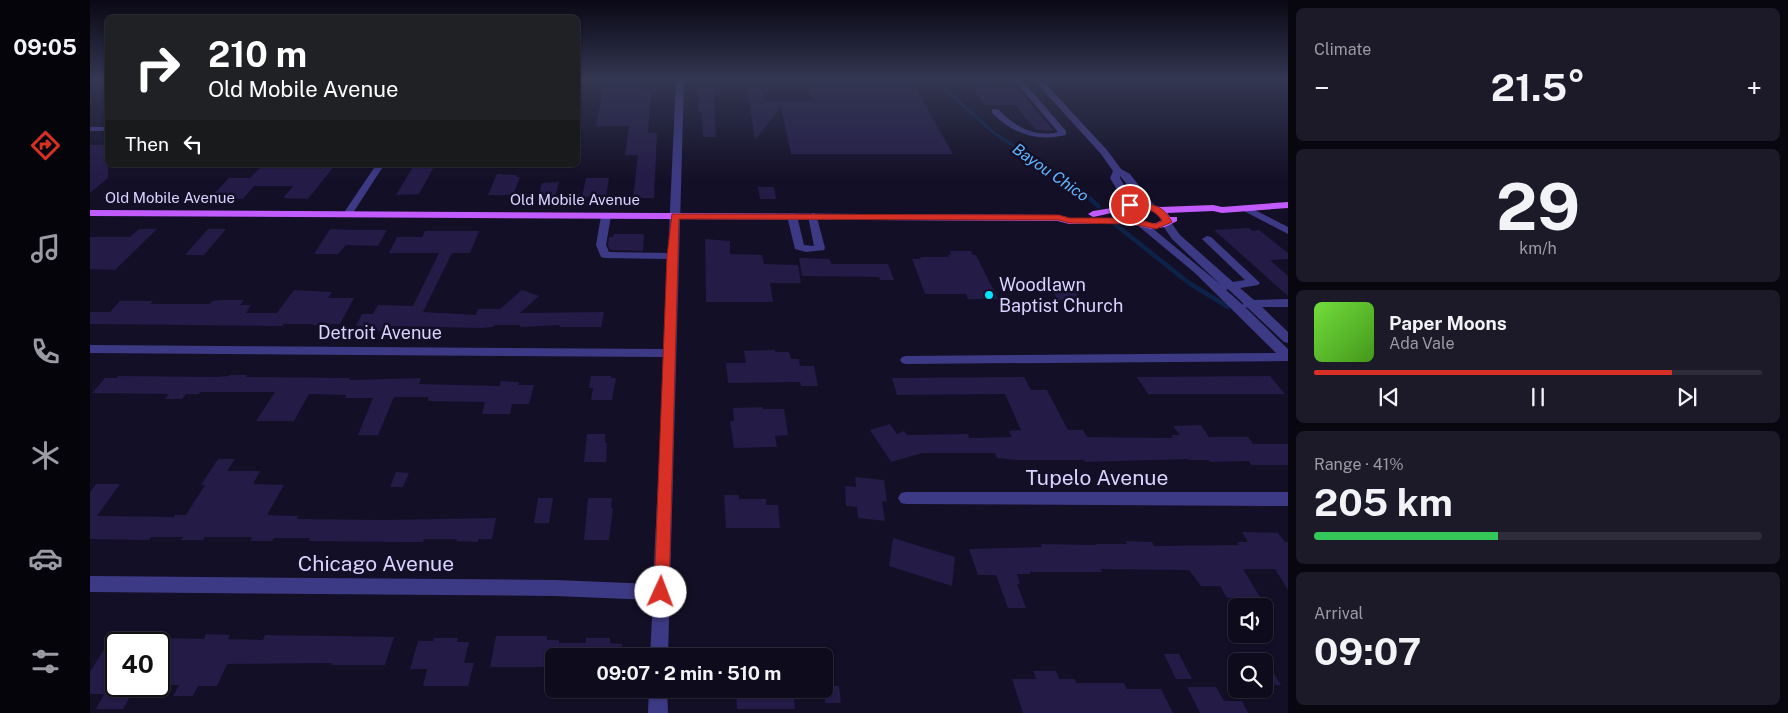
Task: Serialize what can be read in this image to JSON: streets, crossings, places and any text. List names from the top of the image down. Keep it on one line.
{"streets":{"main road":["Old Mobile Avenue"],"street":["Detroit Avenue","Tupelo Avenue","Chicago Avenue"]},"water":["Bayou Chico"],"places":["Woodlawn Baptist Church"],"page":{"tabs":"09:05","tile":["Climate",["29","km/h"],["Range · 41%","205 km"],["Arrival","09:07"]],"turn":["210 m","Old Mobile Avenue"],"heat":["−","21.5°","+"],"then":"Then","song":["Paper Moons","Ada Vale"],"limit":"40","trip":"09:07 · 2 min · 510 m"}}
